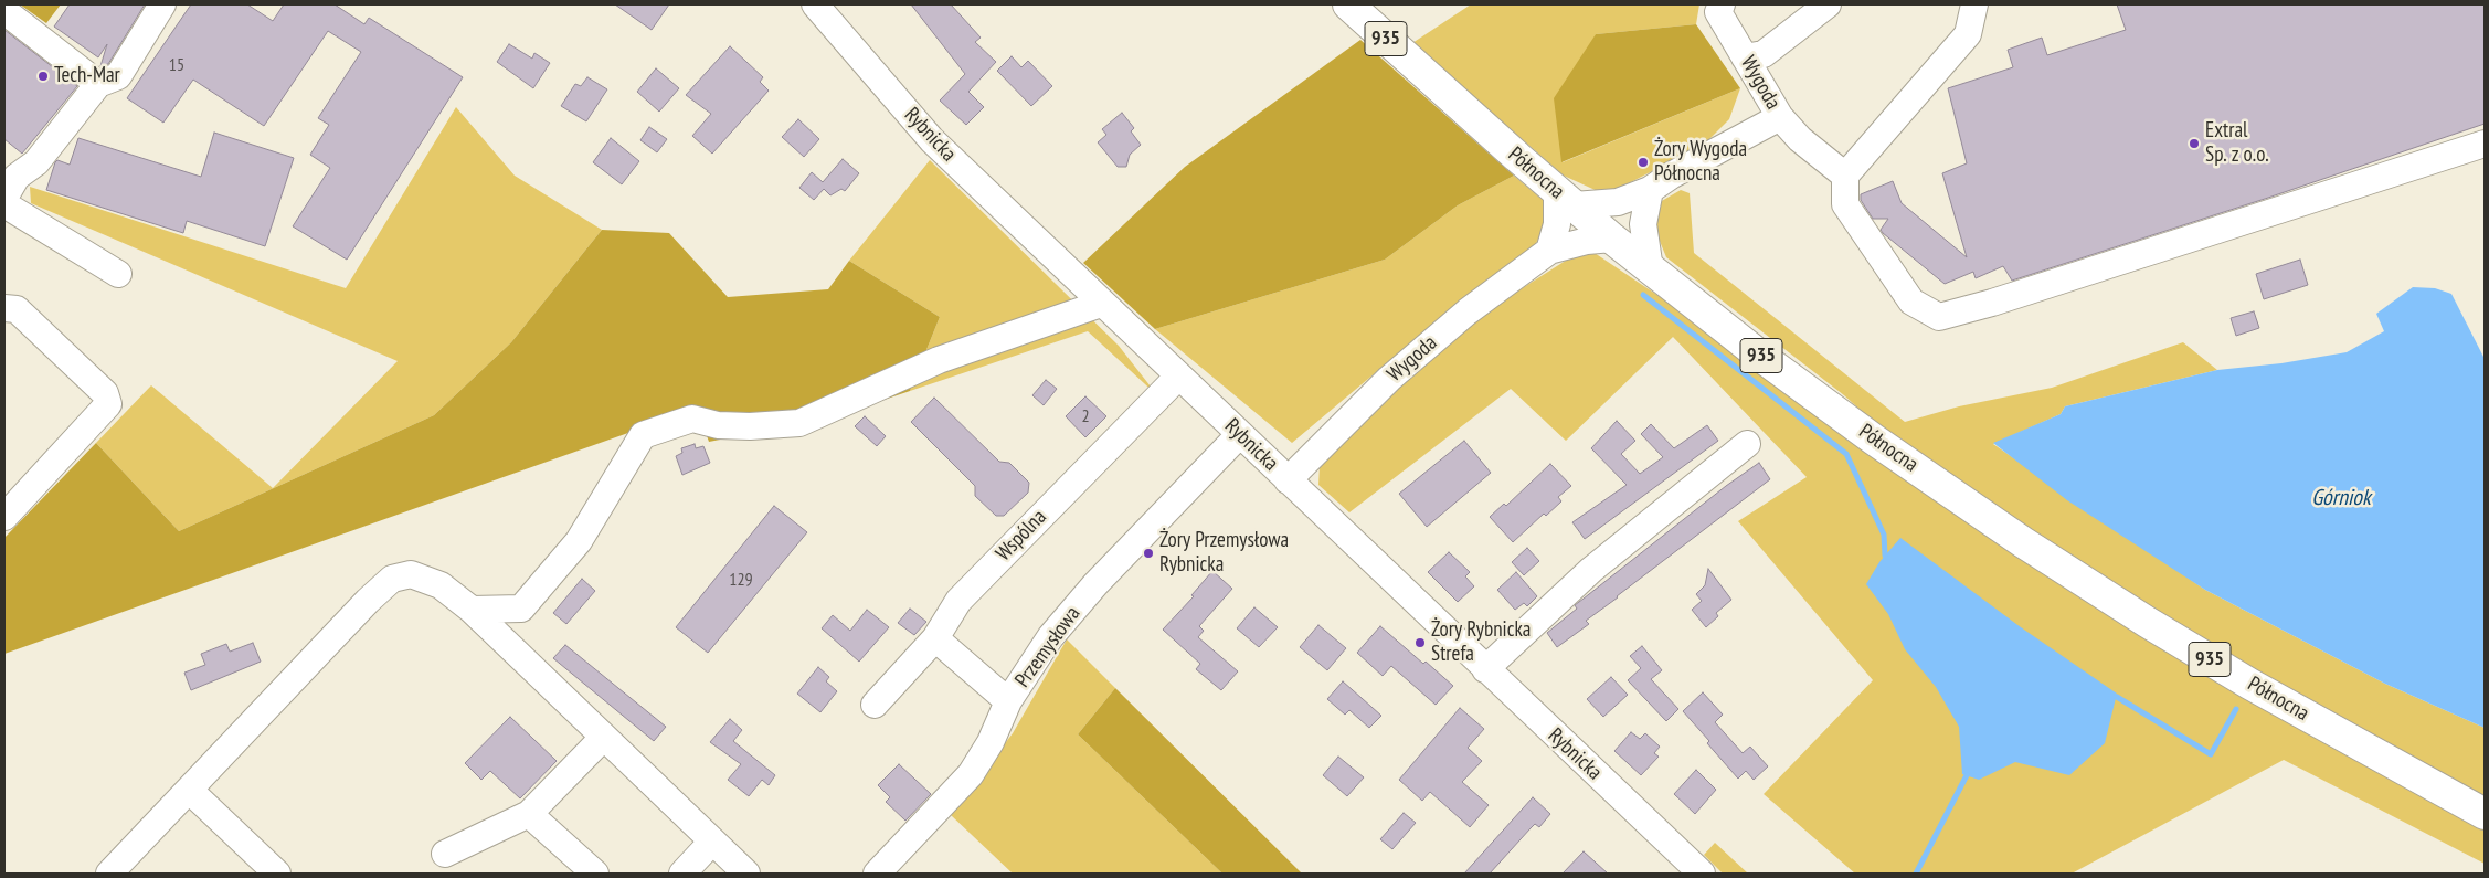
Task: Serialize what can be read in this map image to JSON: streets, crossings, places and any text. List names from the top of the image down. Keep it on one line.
{"streets":{"main road":["935","Północna"],"street":["Wygoda","Rybnicka","Wspólna","Przemysłowa"]},"crossings":[["Wygoda","Rybnicka"],["Wygoda","Północna"],["Rybnicka","Wspólna"],["Rybnicka","Przemysłowa"]],"water":["Górniok"],"places":["Tech-Mar","Extral Sp. z o.o.","Żory Wygoda Północna","Żory Przemysłowa Rybnicka","Żory Rybnicka Strefa"],"house_numbers":["15","2","129"]}
